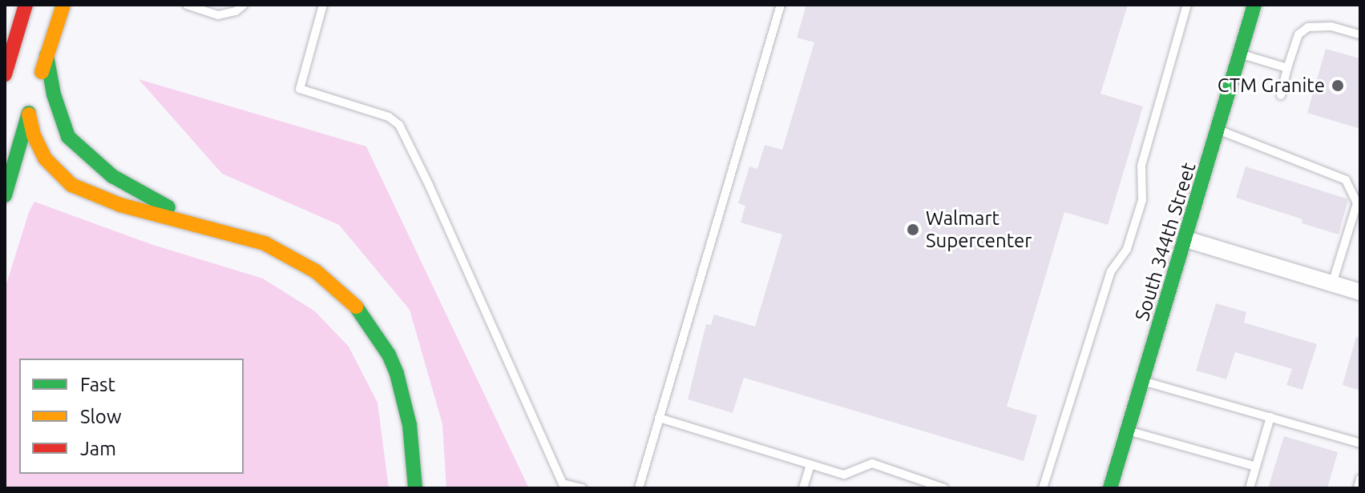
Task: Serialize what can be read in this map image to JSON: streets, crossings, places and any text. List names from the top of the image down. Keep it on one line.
{"streets":{"main road":["South 344th Street"]},"places":["CTM Granite","Walmart Supercenter"],"legend":["Fast","Slow","Jam"]}
